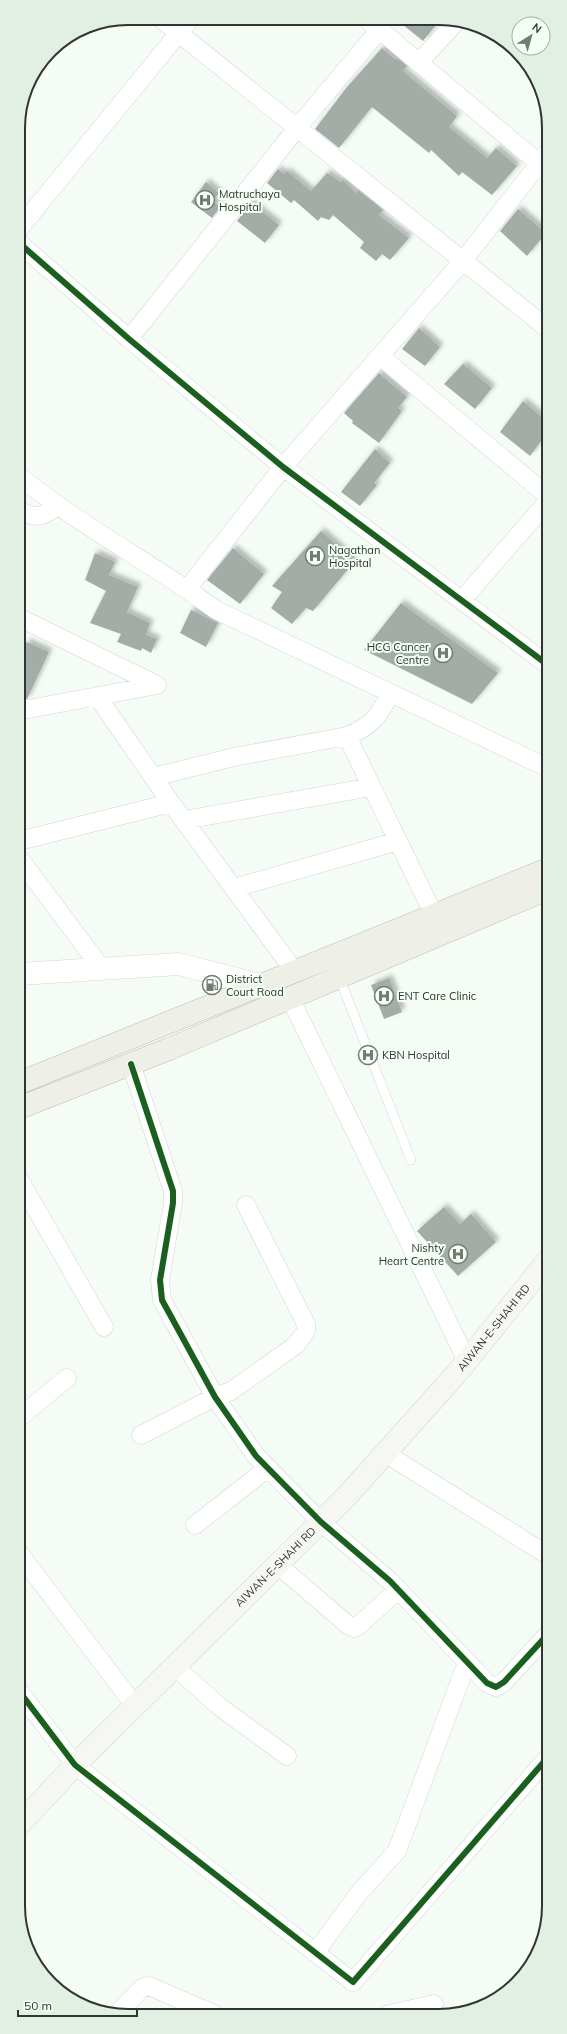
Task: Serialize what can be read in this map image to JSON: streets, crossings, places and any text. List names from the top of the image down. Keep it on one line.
{"streets":{"main road":["AIWAN-E-SHAHI RD"]},"places":{"hospital":["Matruchaya Hospital","Nagathan Hospital","HCG Cancer Centre","ENT Care Clinic","KBN Hospital","Nishty Heart Centre"],"fuel station":["District Court Road"]},"scale_bar":"50 m","north":"top right"}
